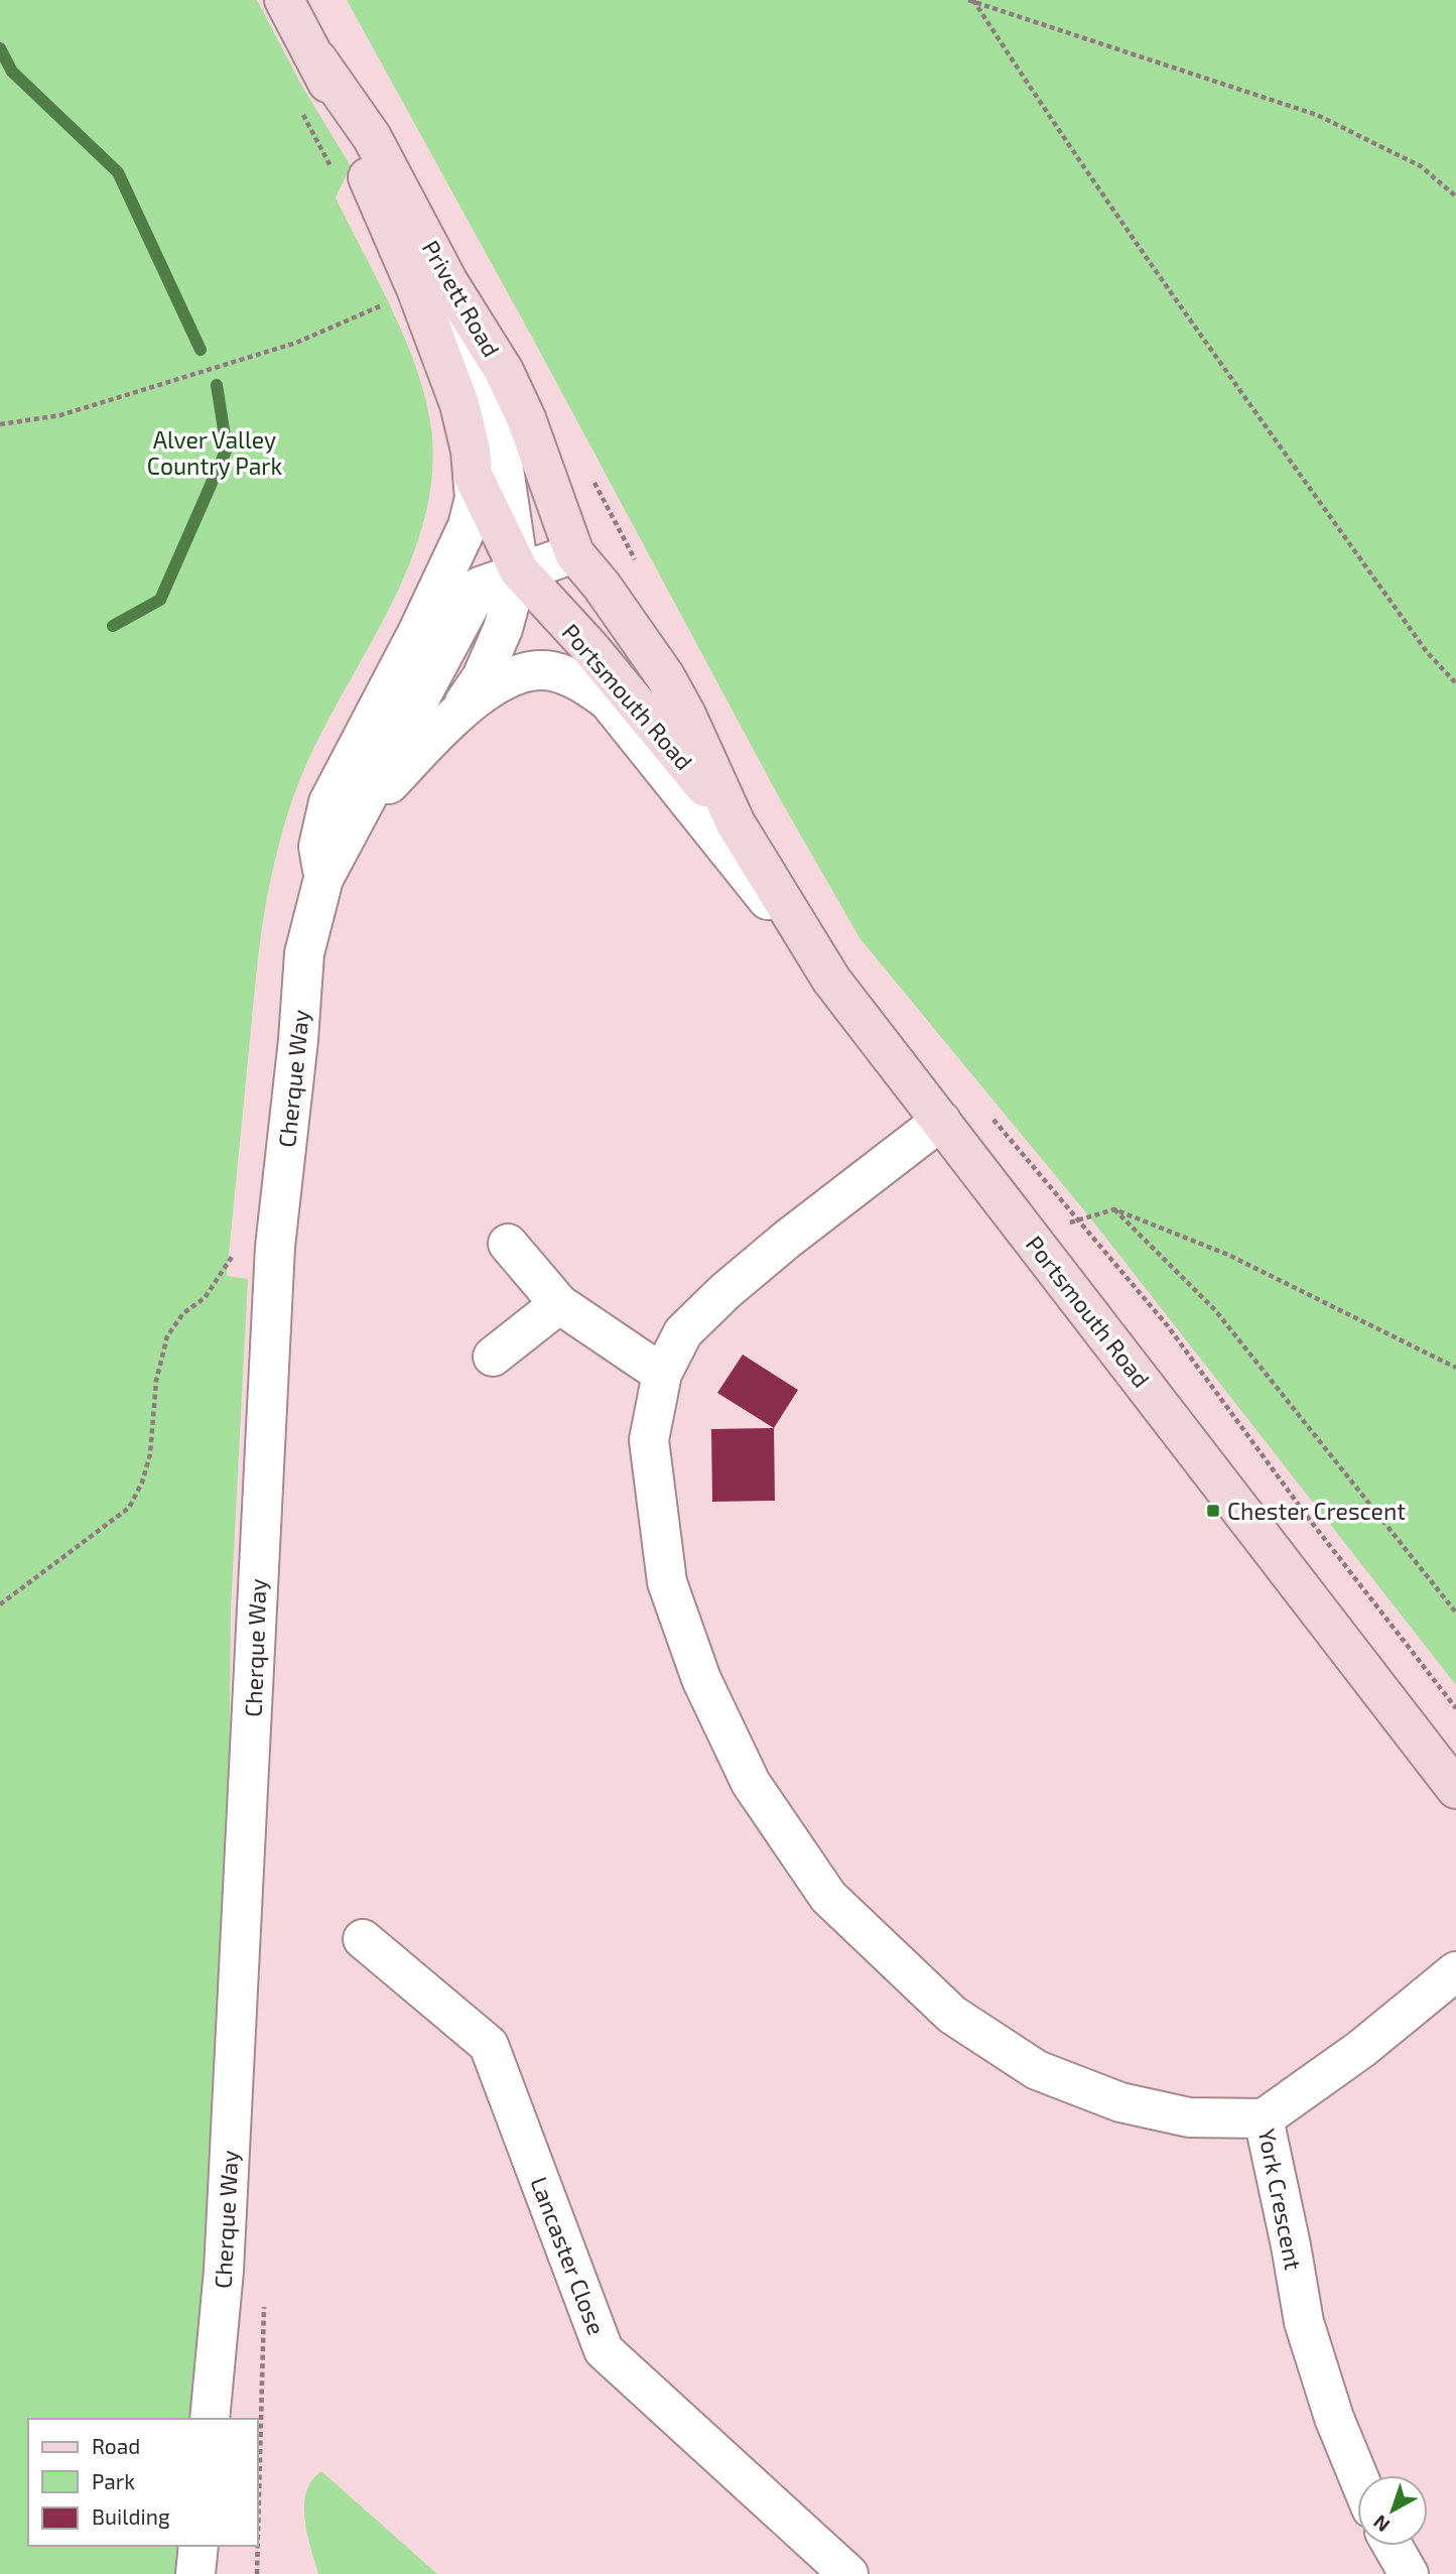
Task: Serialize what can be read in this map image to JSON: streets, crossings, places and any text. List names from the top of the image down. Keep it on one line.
{"streets":{"main road":["Privett Road","Portsmouth Road"],"street":["Cherque Way","York Crescent","Lancaster Close"]},"crossings":[["Privett Road","Portsmouth Road"],["Privett Road","Cherque Way"],["Portsmouth Road","Cherque Way"]],"parks":["Alver Valley Country Park"],"places":{"transit":["Chester Crescent"]},"legend":["Road","Park","Building"],"north":"bottom left"}
